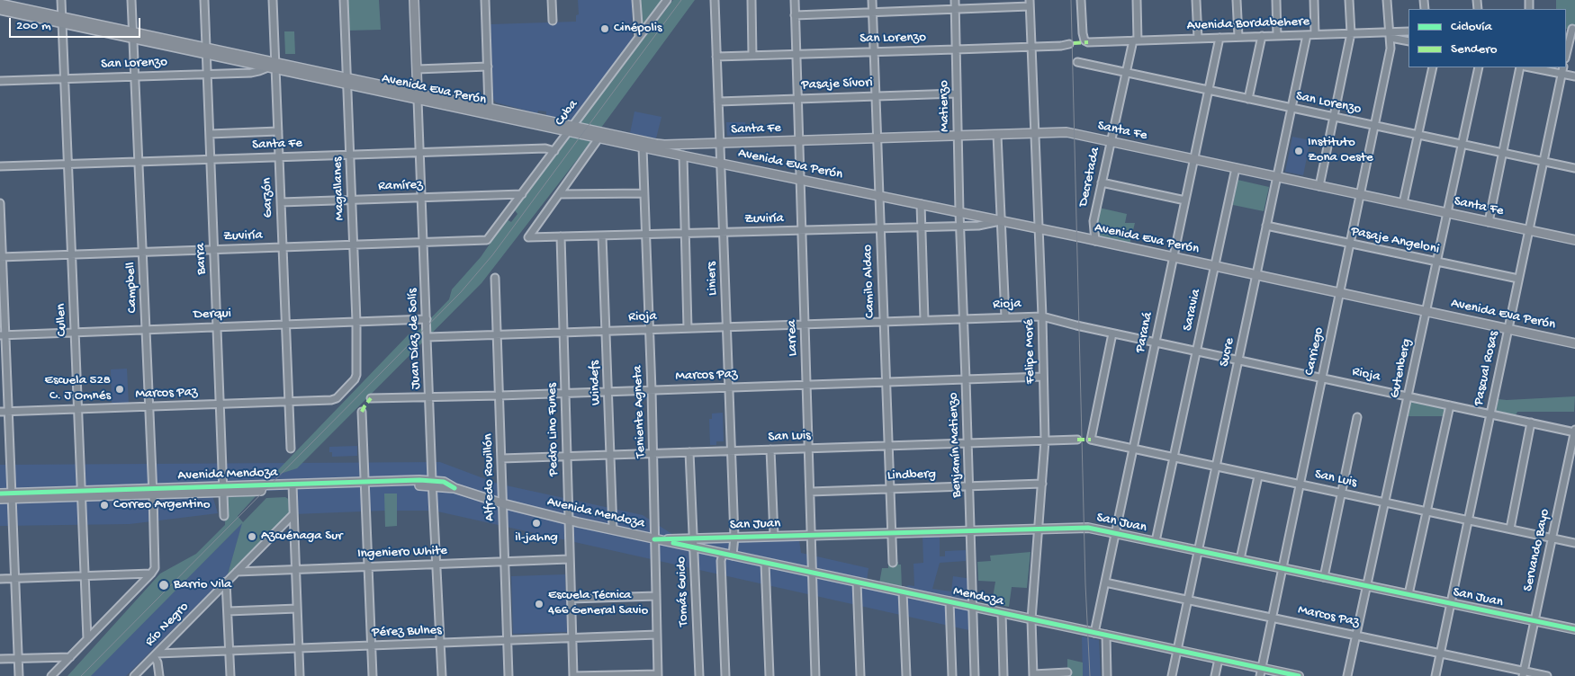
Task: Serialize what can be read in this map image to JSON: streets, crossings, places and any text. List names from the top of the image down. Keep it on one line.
{"streets":{"main road":["Avenida Eva Perón","Santa Fe","Juan Díaz de Solís","Avenida Mendoza","San Juan","Mendoza"],"street":["Avenida Bordabehere","San Lorenzo","Pasaje Sívori","Matienzo","Cuba","Decretada","Ramírez","Magallanes","Garzón","Zuviría","Pasaje Angeloni","Barra","Liniers","Camilo Aldao","Campbell","Rioja","Saravia","Derqui","Cullen","Paraná","Larrea","Felipe Moré","Carriego","Sucre","Gutenberg","Pascual Rosas","Marcos Paz","Windefs","Teniente Agneta","Pedro Lino Funes","San Luis","Benjamín Matienzo","Lindberg","Alfredo Rouillón","Servando Bayo","Ingeniero White","Tomás Guido","Río Negro","Pérez Bulnes"]},"crossings":[["Avenida Bordabehere","Decretada"],["Avenida Bordabehere","Paraná"],["Avenida Bordabehere","Carriego"],["Avenida Bordabehere","Sucre"],["San Lorenzo","Avenida Eva Perón"],["San Lorenzo","Matienzo"],["San Lorenzo","Decretada"],["San Lorenzo","Garzón"],["San Lorenzo","Barra"],["San Lorenzo","Liniers"],["San Lorenzo","Camilo Aldao"],["San Lorenzo","Campbell"],["San Lorenzo","Cullen"],["San Lorenzo","Paraná"],["San Lorenzo","Larrea"],["San Lorenzo","Felipe Moré"],["San Lorenzo","Carriego"],["San Lorenzo","Sucre"],["San Lorenzo","Gutenberg"],["San Lorenzo","Pascual Rosas"],["Pasaje Sívori","Matienzo"],["Pasaje Sívori","Liniers"],["Pasaje Sívori","Camilo Aldao"],["Pasaje Sívori","Larrea"],["Avenida Eva Perón","Matienzo"],["Avenida Eva Perón","Cuba"],["Avenida Eva Perón","Santa Fe"],["Avenida Eva Perón","Decretada"],["Avenida Eva Perón","Magallanes"],["Avenida Eva Perón","Garzón"],["Avenida Eva Perón","Zuviría"],["Avenida Eva Perón","Barra"],["Avenida Eva Perón","Liniers"],["Avenida Eva Perón","Camilo Aldao"],["Avenida Eva Perón","Campbell"],["Avenida Eva Perón","Saravia"],["Avenida Eva Perón","Cullen"],["Avenida Eva Perón","Paraná"],["Avenida Eva Perón","Larrea"],["Avenida Eva Perón","Juan Díaz de Solís"],["Avenida Eva Perón","Felipe Moré"],["Avenida Eva Perón","Carriego"],["Avenida Eva Perón","Sucre"],["Avenida Eva Perón","Gutenberg"],["Avenida Eva Perón","Pascual Rosas"],["Avenida Eva Perón","Teniente Agneta"],["Avenida Eva Perón","Benjamín Matienzo"],["Matienzo","Santa Fe"],["Matienzo","Benjamín Matienzo"],["Cuba","Santa Fe"],["Cuba","Ramírez"],["Cuba","Zuviría"],["Santa Fe","Decretada"],["Santa Fe","Magallanes"],["Santa Fe","Garzón"],["Santa Fe","Barra"],["Santa Fe","Liniers"],["Santa Fe","Camilo Aldao"],["Santa Fe","Campbell"],["Santa Fe","Saravia"],["Santa Fe","Cullen"],["Santa Fe","Paraná"],["Santa Fe","Larrea"],["Santa Fe","Juan Díaz de Solís"],["Santa Fe","Felipe Moré"],["Santa Fe","Carriego"],["Santa Fe","Sucre"],["Santa Fe","Gutenberg"],["Santa Fe","Pascual Rosas"],["Ramírez","Magallanes"],["Ramírez","Garzón"],["Ramírez","Juan Díaz de Solís"],["Magallanes","Zuviría"],["Magallanes","Derqui"],["Magallanes","Marcos Paz"],["Garzón","Zuviría"],["Garzón","Derqui"],["Garzón","Marcos Paz"],["Zuviría","Barra"],["Zuviría","Liniers"],["Zuviría","Camilo Aldao"],["Zuviría","Campbell"],["Zuviría","Cullen"],["Zuviría","Larrea"],["Zuviría","Juan Díaz de Solís"],["Zuviría","Windefs"],["Zuviría","Teniente Agneta"],["Zuviría","Pedro Lino Funes"],["Zuviría","Benjamín Matienzo"],["Pasaje Angeloni","Carriego"],["Pasaje Angeloni","Sucre"],["Pasaje Angeloni","Gutenberg"],["Pasaje Angeloni","Pascual Rosas"],["Barra","Derqui"],["Barra","Marcos Paz"],["Barra","Avenida Mendoza"],["Liniers","Rioja"],["Liniers","Marcos Paz"],["Liniers","San Luis"],["Liniers","San Juan"],["Liniers","Mendoza"],["Camilo Aldao","Rioja"],["Camilo Aldao","Marcos Paz"],["Camilo Aldao","San Luis"],["Camilo Aldao","Lindberg"],["Camilo Aldao","San Juan"],["Campbell","Derqui"],["Campbell","Marcos Paz"],["Campbell","Avenida Mendoza"],["Rioja","Saravia"],["Rioja","Paraná"],["Rioja","Larrea"],["Rioja","Juan Díaz de Solís"],["Rioja","Felipe Moré"],["Rioja","Carriego"],["Rioja","Sucre"],["Rioja","Gutenberg"],["Rioja","Pascual Rosas"],["Rioja","Windefs"],["Rioja","Teniente Agneta"],["Rioja","Pedro Lino Funes"],["Rioja","San Luis"],["Rioja","Benjamín Matienzo"],["Rioja","Alfredo Rouillón"],["Rioja","Servando Bayo"],["Saravia","San Luis"],["Saravia","San Juan"],["Derqui","Cullen"],["Derqui","Juan Díaz de Solís"],["Cullen","Marcos Paz"],["Cullen","Avenida Mendoza"],["Paraná","Marcos Paz"],["Paraná","San Luis"],["Paraná","San Juan"],["Paraná","Mendoza"],["Larrea","Marcos Paz"],["Larrea","San Luis"],["Larrea","Lindberg"],["Larrea","San Juan"],["Larrea","Mendoza"],["Juan Díaz de Solís","Marcos Paz"],["Juan Díaz de Solís","Avenida Mendoza"],["Juan Díaz de Solís","Ingeniero White"],["Juan Díaz de Solís","Pérez Bulnes"],["Felipe Moré","Marcos Paz"],["Felipe Moré","San Luis"],["Felipe Moré","Lindberg"],["Felipe Moré","San Juan"],["Felipe Moré","Mendoza"],["Carriego","Marcos Paz"],["Carriego","San Luis"],["Carriego","San Juan"],["Carriego","Mendoza"],["Sucre","Marcos Paz"],["Sucre","San Luis"],["Sucre","San Juan"],["Sucre","Mendoza"],["Gutenberg","Marcos Paz"],["Gutenberg","San Luis"],["Gutenberg","San Juan"],["Pascual Rosas","Marcos Paz"],["Pascual Rosas","San Luis"],["Pascual Rosas","San Juan"],["Marcos Paz","Windefs"],["Marcos Paz","Teniente Agneta"],["Marcos Paz","Pedro Lino Funes"],["Marcos Paz","Benjamín Matienzo"],["Marcos Paz","Alfredo Rouillón"],["Marcos Paz","Servando Bayo"],["Windefs","San Luis"],["Windefs","Avenida Mendoza"],["Teniente Agneta","San Luis"],["Teniente Agneta","Avenida Mendoza"],["Teniente Agneta","San Juan"],["Teniente Agneta","Mendoza"],["Teniente Agneta","Pérez Bulnes"],["Pedro Lino Funes","San Luis"],["Pedro Lino Funes","Avenida Mendoza"],["Pedro Lino Funes","Ingeniero White"],["Pedro Lino Funes","Pérez Bulnes"],["San Luis","Benjamín Matienzo"],["San Luis","Alfredo Rouillón"],["San Luis","Servando Bayo"],["San Luis","Tomás Guido"],["Benjamín Matienzo","Lindberg"],["Benjamín Matienzo","San Juan"],["Benjamín Matienzo","Mendoza"],["Avenida Mendoza","Alfredo Rouillón"],["Avenida Mendoza","San Juan"],["Avenida Mendoza","Mendoza"],["Alfredo Rouillón","Ingeniero White"],["Alfredo Rouillón","Pérez Bulnes"],["San Juan","Servando Bayo"],["San Juan","Tomás Guido"],["San Juan","Mendoza"],["Ingeniero White","Río Negro"],["Tomás Guido","Mendoza"],["Río Negro","Pérez Bulnes"]],"places":["Cinépolis","Instituto Zona Oeste","Escuela 528 C. J Omnés","Correo Argentino","il-jahng","Azcuénaga Sur","Barrio Vila","Escuela Técnica 466 General Savio"],"legend":["Ciclovía","Sendero"],"scale_bar":"200 m"}
